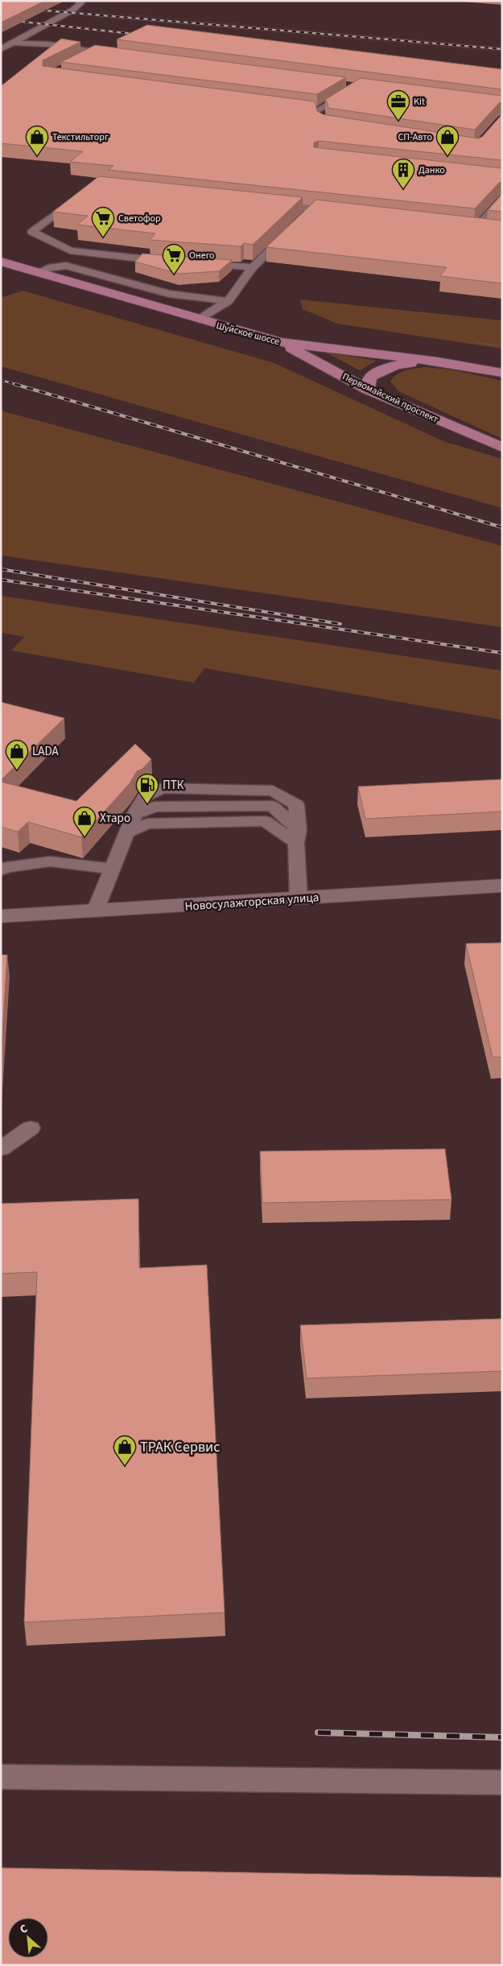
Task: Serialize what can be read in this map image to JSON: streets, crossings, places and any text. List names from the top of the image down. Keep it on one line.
{"streets":{"main road":["Шуйское шоссе","Первомайский проспект","Новосулажгорская улица"]},"crossings":[["Шуйское шоссе","Первомайский проспект"]],"places":{"office":["Kit"],"shop":["Текстильторг","СП-Авто","LADA","Хтаро","ТРАК Сервис"],"building":["Данко"],"supermarket":["Светофор","Онего"],"fuel station":["ПТК"]},"north":"top left"}
